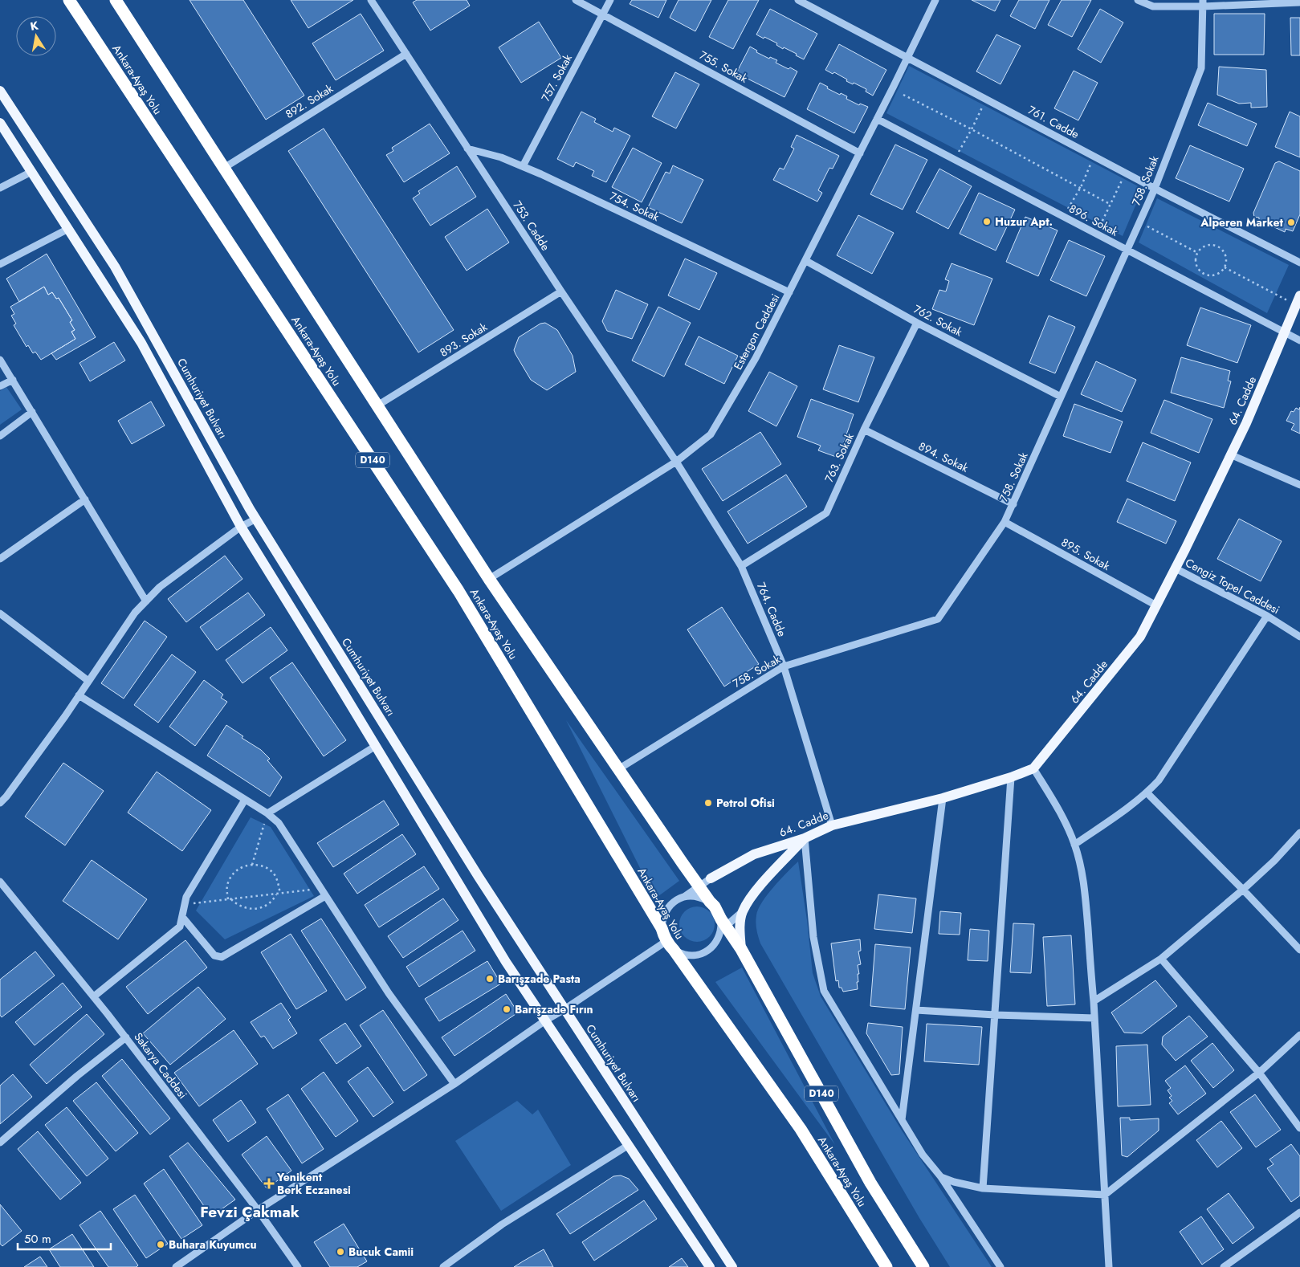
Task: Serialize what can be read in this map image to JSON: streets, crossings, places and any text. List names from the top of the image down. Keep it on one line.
{"streets":{"highway":["Ankara-Ayaş Yolu","D140"],"main road":["Cumhuriyet Bulvarı","64. Cadde"],"street":["755. Sokak","757. Sokak","892. Sokak","761. Cadde","758. Sokak","754. Sokak","896. Sokak","753. Cadde","762. Sokak","Estergon Caddesi","893. Sokak","894. Sokak","763. Sokak","895. Sokak","Cengiz Topel Caddesi","764. Cadde","Sakarya Caddesi"]},"crossings":[["755. Sokak","757. Sokak"],["755. Sokak","Estergon Caddesi"],["757. Sokak","754. Sokak"],["Ankara-Ayaş Yolu","892. Sokak"],["Ankara-Ayaş Yolu","758. Sokak"],["Ankara-Ayaş Yolu","Estergon Caddesi"],["Ankara-Ayaş Yolu","893. Sokak"],["892. Sokak","753. Cadde"],["761. Cadde","758. Sokak"],["761. Cadde","Estergon Caddesi"],["758. Sokak","896. Sokak"],["758. Sokak","762. Sokak"],["758. Sokak","894. Sokak"],["758. Sokak","895. Sokak"],["758. Sokak","764. Cadde"],["754. Sokak","753. Cadde"],["754. Sokak","Estergon Caddesi"],["896. Sokak","Estergon Caddesi"],["896. Sokak","64. Cadde"],["753. Cadde","Estergon Caddesi"],["753. Cadde","893. Sokak"],["753. Cadde","764. Cadde"],["762. Sokak","Estergon Caddesi"],["762. Sokak","763. Sokak"],["Estergon Caddesi","764. Cadde"],["64. Cadde","895. Sokak"],["64. Cadde","Cengiz Topel Caddesi"],["64. Cadde","764. Cadde"],["894. Sokak","763. Sokak"],["763. Sokak","764. Cadde"]],"districts":["Fevzi Çakmak"],"places":{"other":["Huzur Apt.","Alperen Market","Petrol Ofisi","Barışzade Pasta","Barışzade Fırın","Buhara Kuyumcu","Bucuk Camii"],"health":["Yenikent Berk Eczanesi"]},"scale_bar":"50 m","north":"top"}
